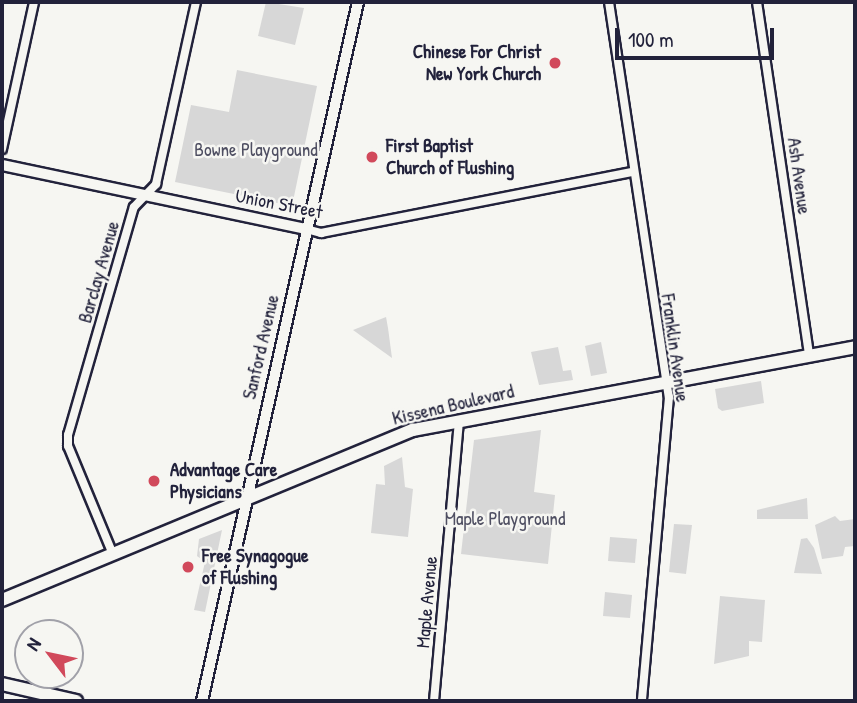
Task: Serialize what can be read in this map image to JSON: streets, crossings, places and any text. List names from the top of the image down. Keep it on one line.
{"streets":{"main road":["Kissena Boulevard"],"street":["Ash Avenue","Union Street","Barclay Avenue","Sanford Avenue","Franklin Avenue","Maple Avenue"]},"crossings":[["Ash Avenue","Kissena Boulevard"],["Union Street","Barclay Avenue"],["Union Street","Sanford Avenue"],["Union Street","Franklin Avenue"],["Barclay Avenue","Kissena Boulevard"],["Sanford Avenue","Kissena Boulevard"],["Franklin Avenue","Kissena Boulevard"],["Kissena Boulevard","Maple Avenue"]],"parks":["Bowne Playground","Maple Playground"],"places":["Chinese For Christ New York Church","First Baptist Church of Flushing","Advantage Care Physicians","Free Synagogue of Flushing"],"scale_bar":"100 m","north":"top left"}
